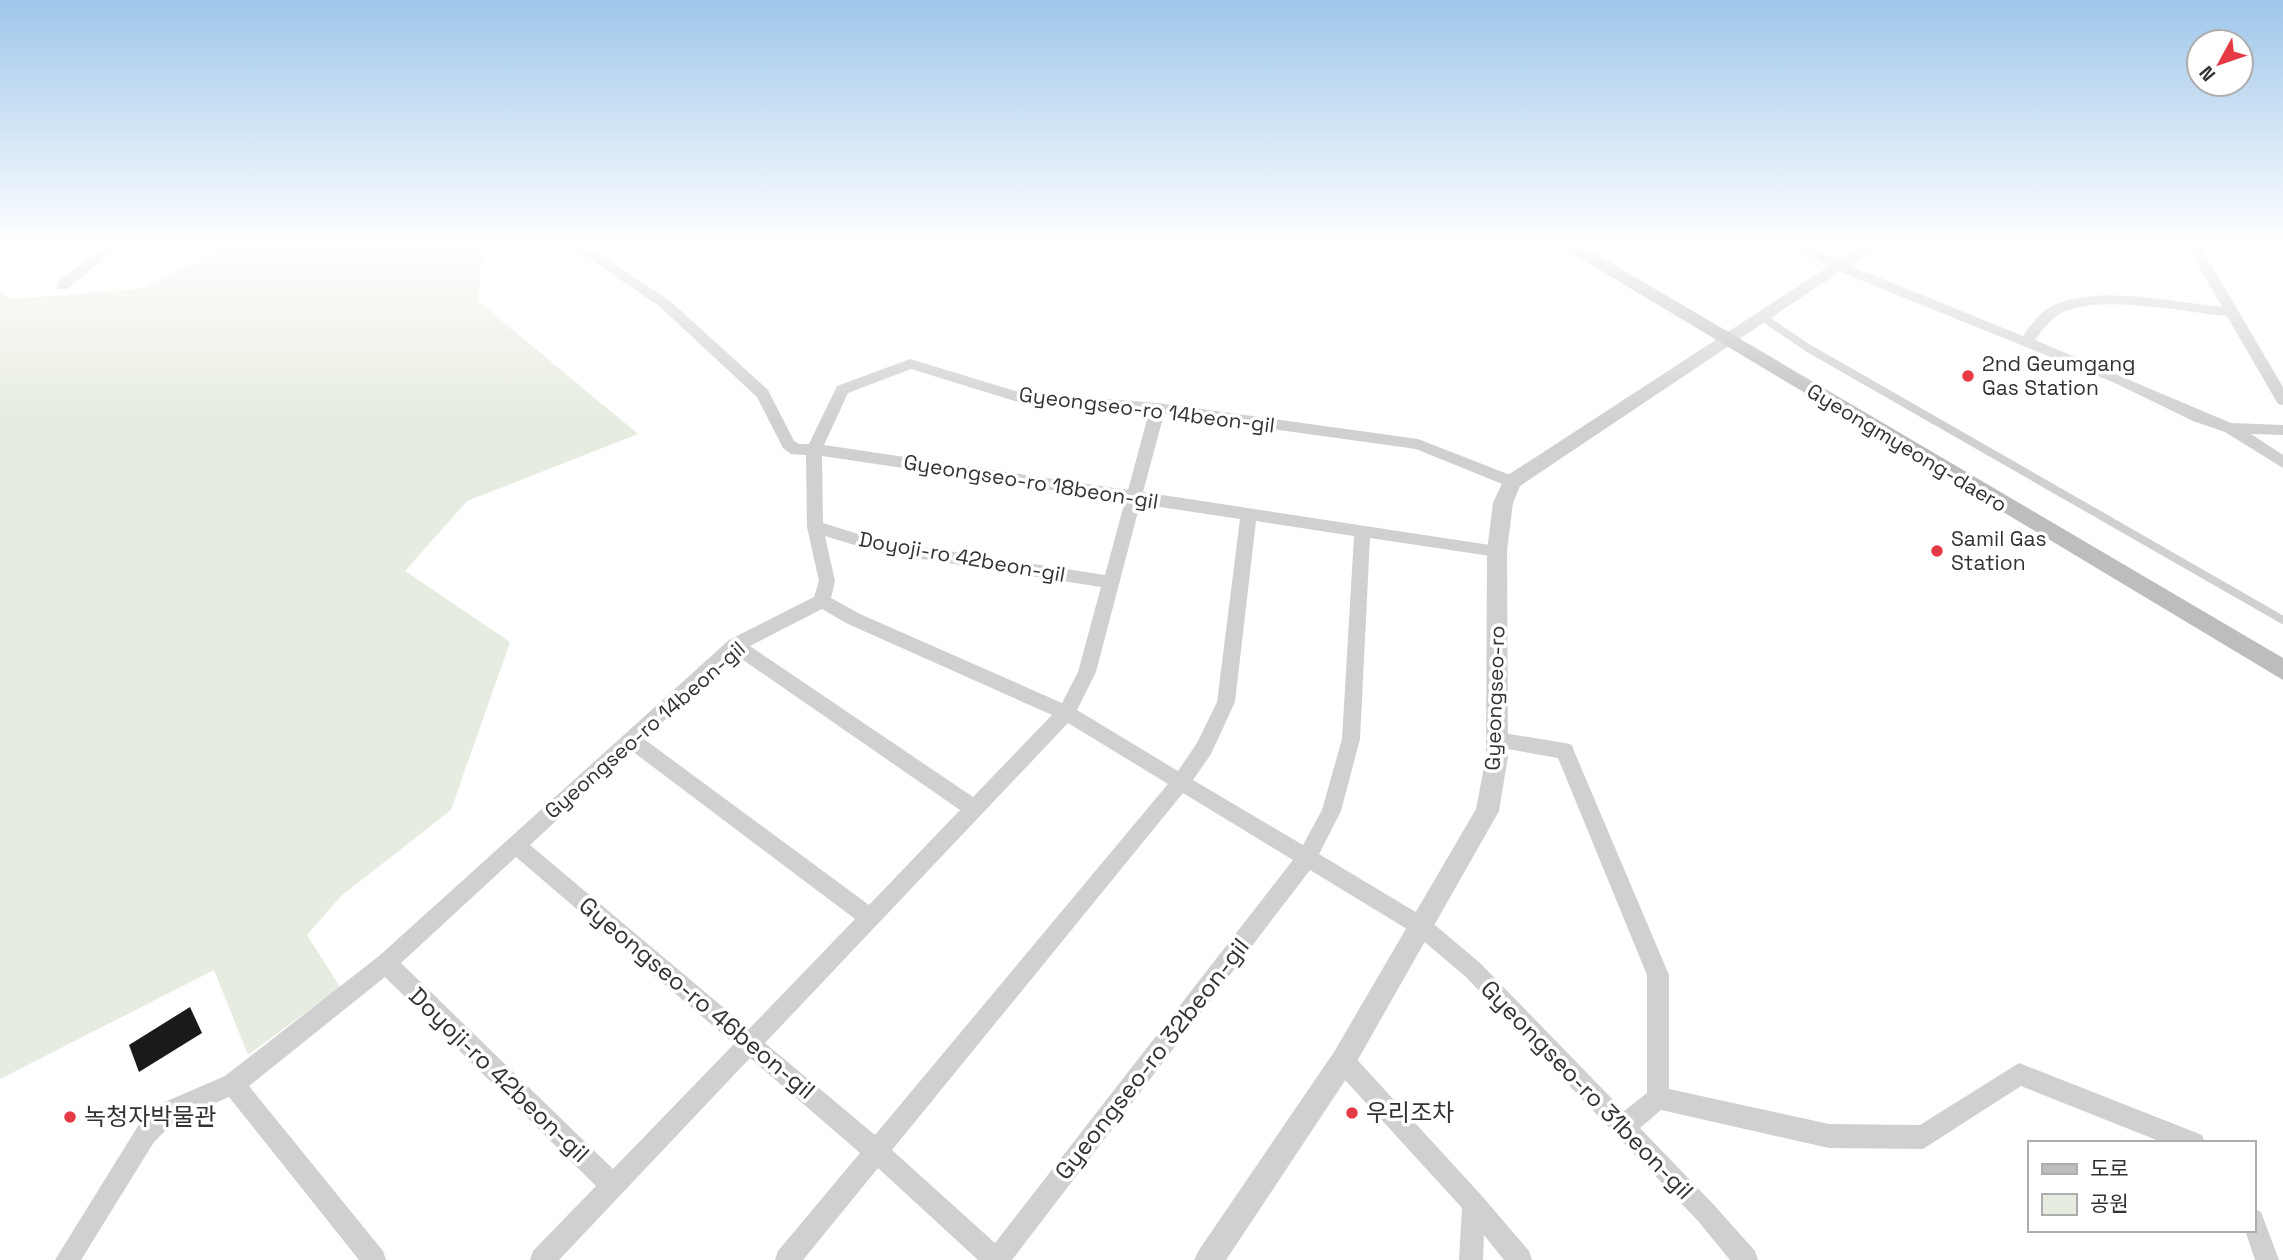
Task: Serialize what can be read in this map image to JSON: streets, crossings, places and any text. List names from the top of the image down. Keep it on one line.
{"streets":{"main road":["Gyeongmyeong-daero"],"street":["Gyeongseo-ro 14beon-gil","Gyeongseo-ro 18beon-gil","Doyoji-ro 42beon-gil","Gyeongseo-ro","Gyeongseo-ro 46beon-gil","Gyeongseo-ro 32beon-gil","Gyeongseo-ro 31beon-gil"]},"crossings":[["Gyeongseo-ro 14beon-gil","Gyeongseo-ro 18beon-gil"],["Gyeongseo-ro 14beon-gil","Doyoji-ro 42beon-gil"],["Gyeongseo-ro 14beon-gil","Gyeongseo-ro"],["Gyeongseo-ro 14beon-gil","Gyeongseo-ro 46beon-gil"],["Gyeongseo-ro 18beon-gil","Gyeongseo-ro"],["Gyeongseo-ro","Gyeongseo-ro 31beon-gil"],["Gyeongseo-ro 46beon-gil","Gyeongseo-ro 32beon-gil"]],"places":["2nd Geumgang Gas Station","Samil Gas Station","우리조차","녹청자박물관"],"legend":["도로","공원"],"north":"bottom left"}
